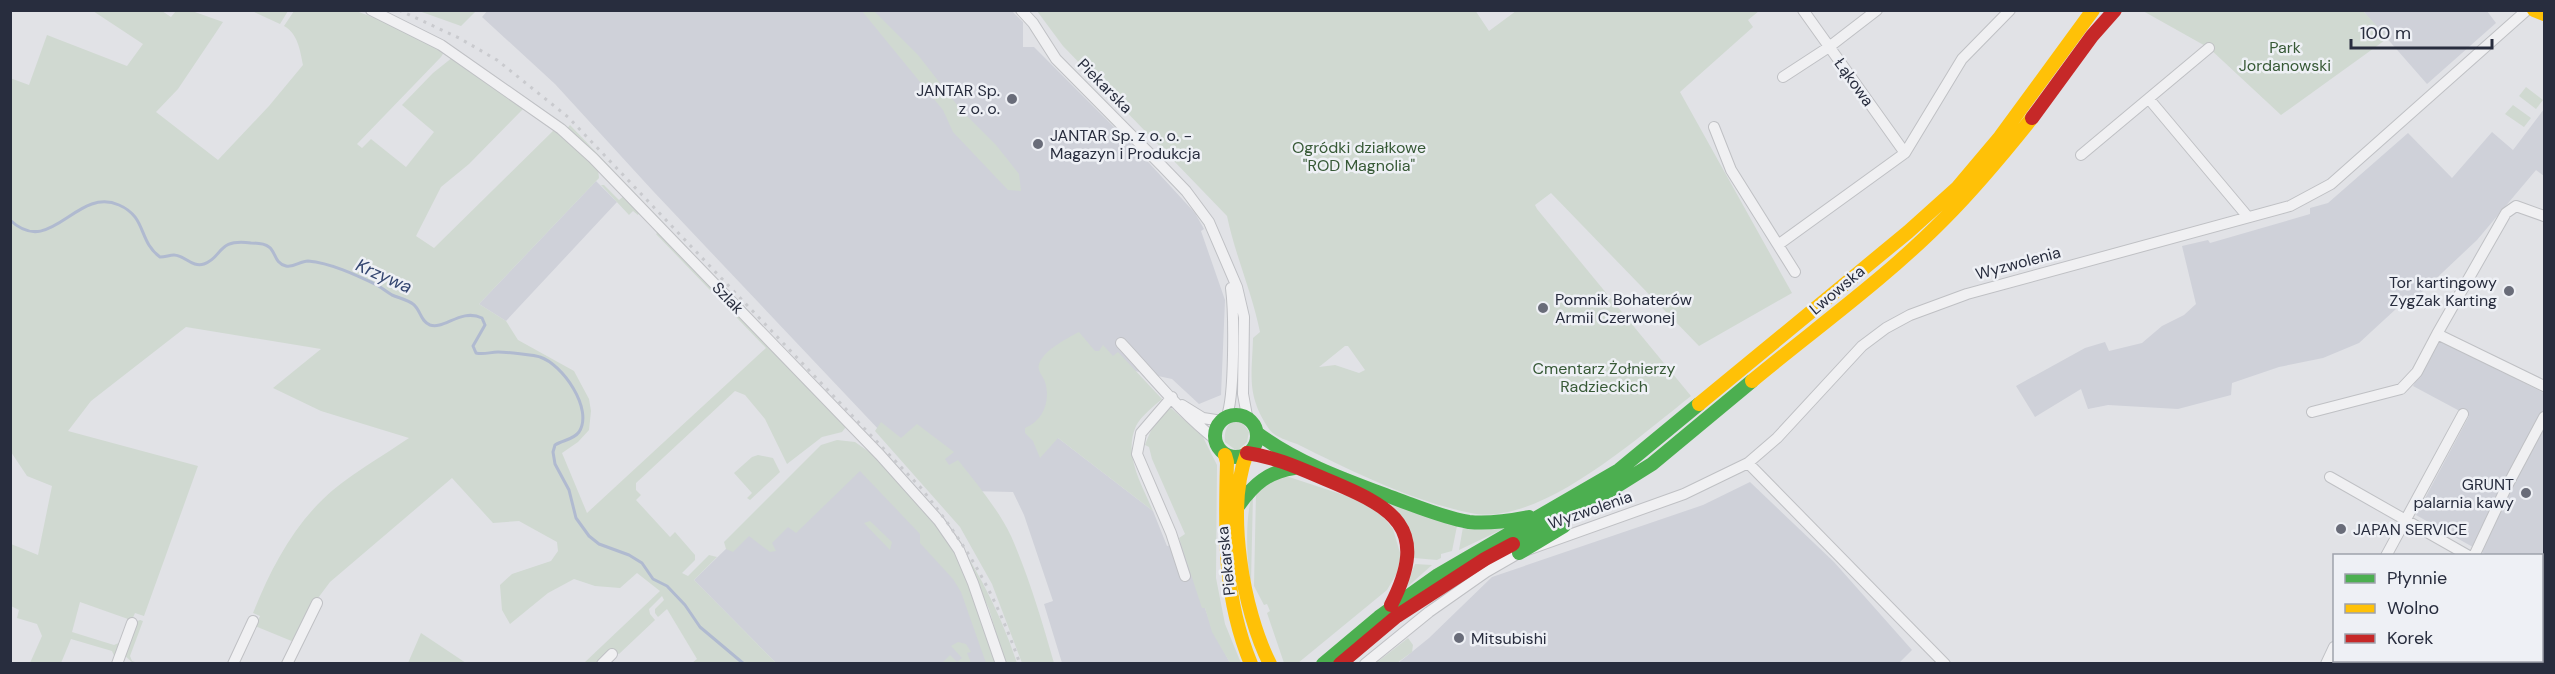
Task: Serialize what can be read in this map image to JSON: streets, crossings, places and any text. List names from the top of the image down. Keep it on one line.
{"streets":{"main road":["Piekarska","Wyzwolenia","Lwowska"],"street":["Łąkowa","Szlak"]},"crossings":[["Wyzwolenia","Lwowska"]],"water":["Krzywa"],"parks":["Park Jordanowski","Ogródki działkowe \"ROD Magnolia\"","Cmentarz Żołnierzy Radzieckich"],"places":["JANTAR Sp. z o. o.","JANTAR Sp. z o. o. - Magazyn i Produkcja","Tor kartingowy ZygZak Karting","Pomnik Bohaterów Armii Czerwonej","GRUNT palarnia kawy","JAPAN SERVICE","Mitsubishi"],"legend":["Płynnie","Wolno","Korek"],"scale_bar":"100 m"}
